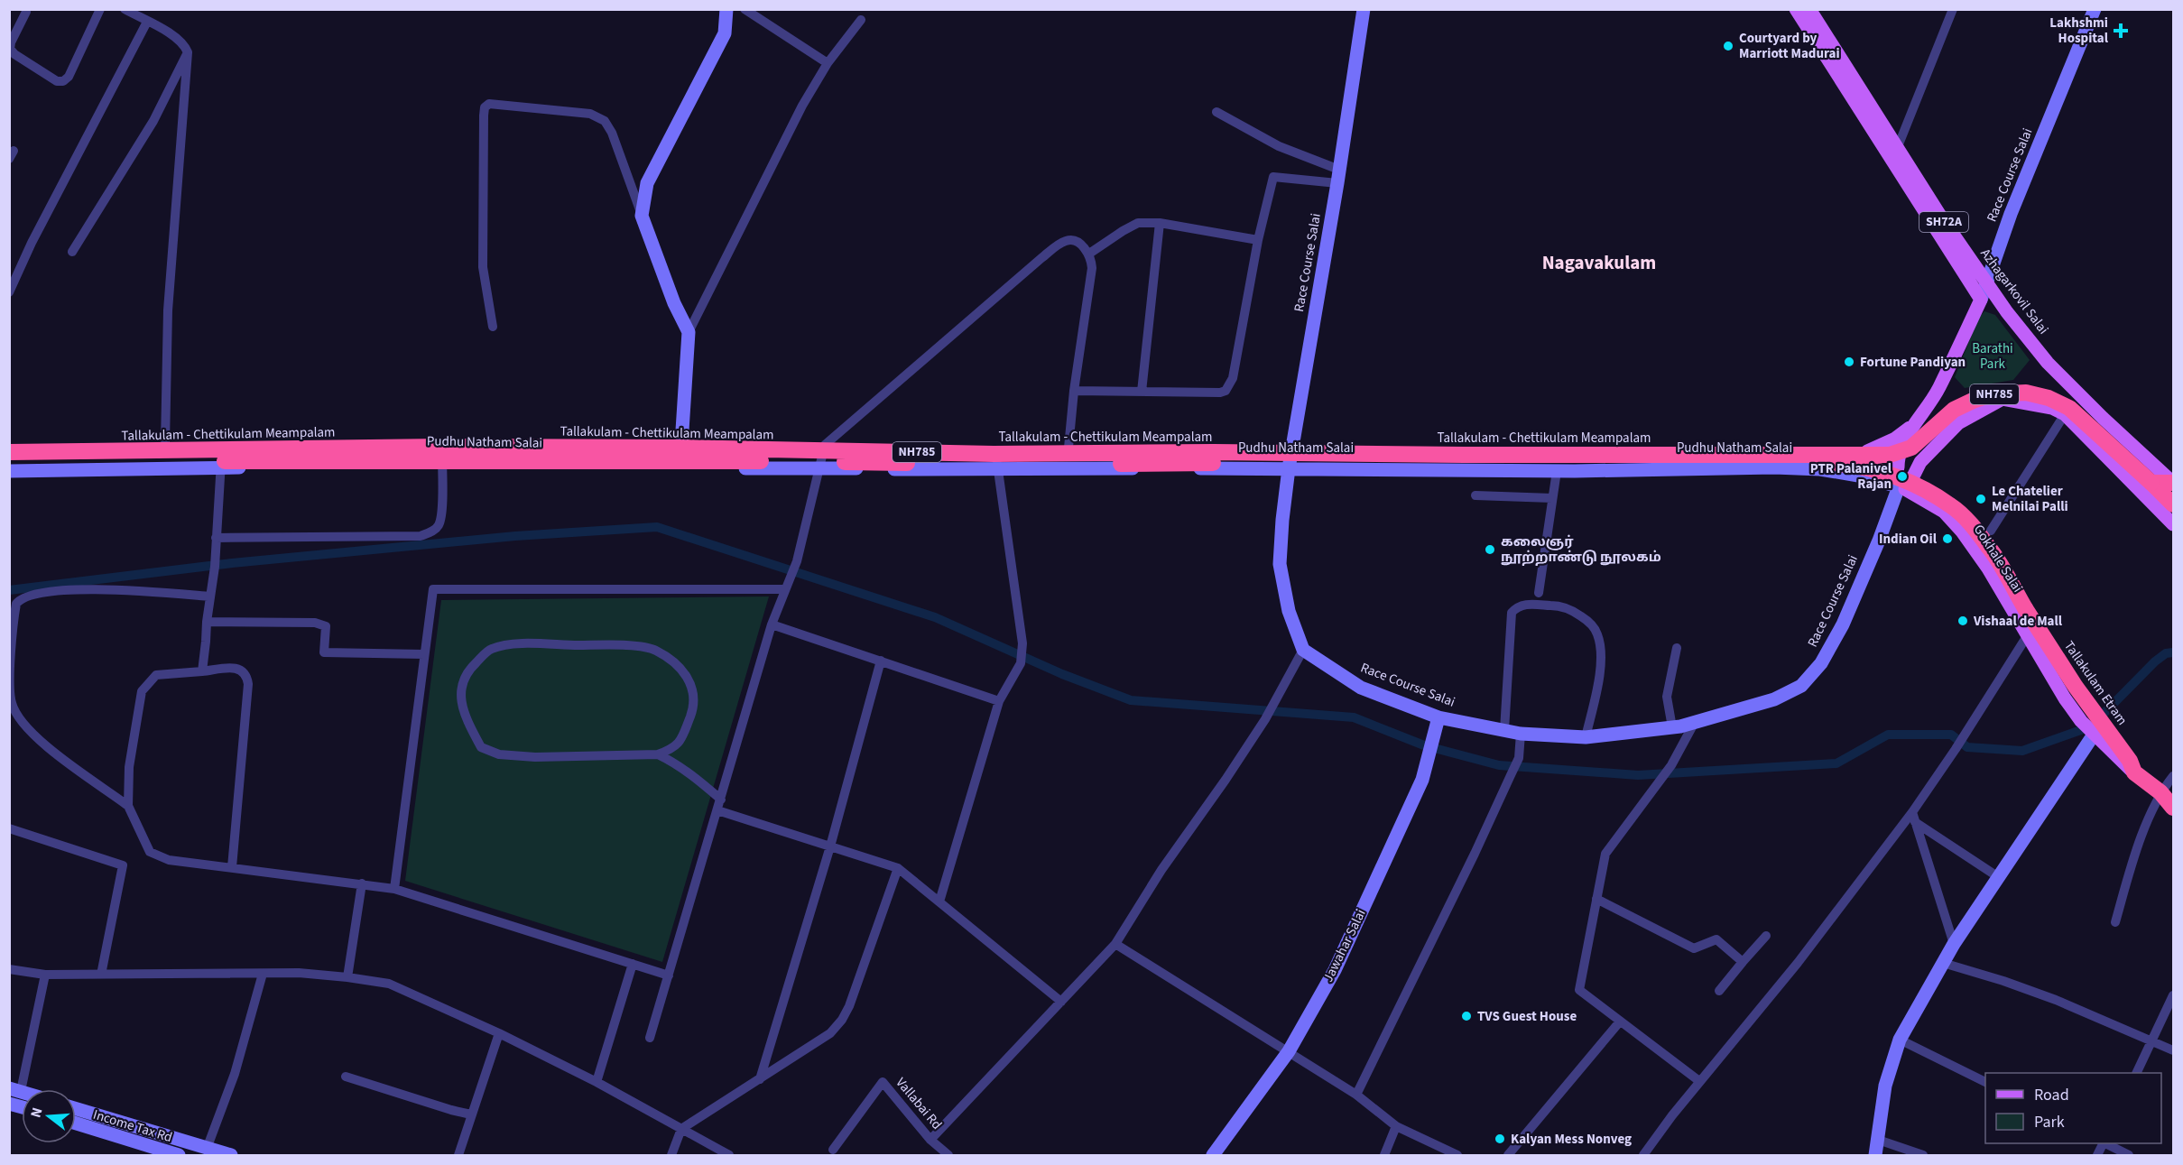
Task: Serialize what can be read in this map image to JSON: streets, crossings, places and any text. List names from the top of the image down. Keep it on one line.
{"streets":{"highway":["NH785","Tallakulam - Chettikulam Meampalam","Gokhale Salai","Tallakulam Etram"],"main road":["Race Course Salai","SH72A","Azhagarkovil Salai","Pudhu Natham Salai","Jawahar Salai","Income Tax Rd"],"street":["Vallabai Rd"]},"crossings":[["Race Course Salai","Azhagarkovil Salai"],["Race Course Salai","Pudhu Natham Salai"],["Race Course Salai","Gokhale Salai"],["Race Course Salai","Jawahar Salai"],["Azhagarkovil Salai","NH785"],["Azhagarkovil Salai","Tallakulam - Chettikulam Meampalam"],["NH785","Tallakulam - Chettikulam Meampalam"],["Tallakulam - Chettikulam Meampalam","Tallakulam Etram"],["Pudhu Natham Salai","Gokhale Salai"],["Gokhale Salai","Tallakulam Etram"]],"districts":["Nagavakulam"],"parks":["Barathi Park"],"places":{"health":["Lakhshmi Hospital"],"other":["Courtyard by Marriott Madurai","Fortune Pandiyan","PTR Palanivel Rajan","Le Chatelier Melnilai Palli","Indian Oil","கலைஞர் நூற்றாண்டு நூலகம்","Vishaal de Mall","TVS Guest House","Kalyan Mess Nonveg"]},"legend":["Road","Park"],"north":"left"}
